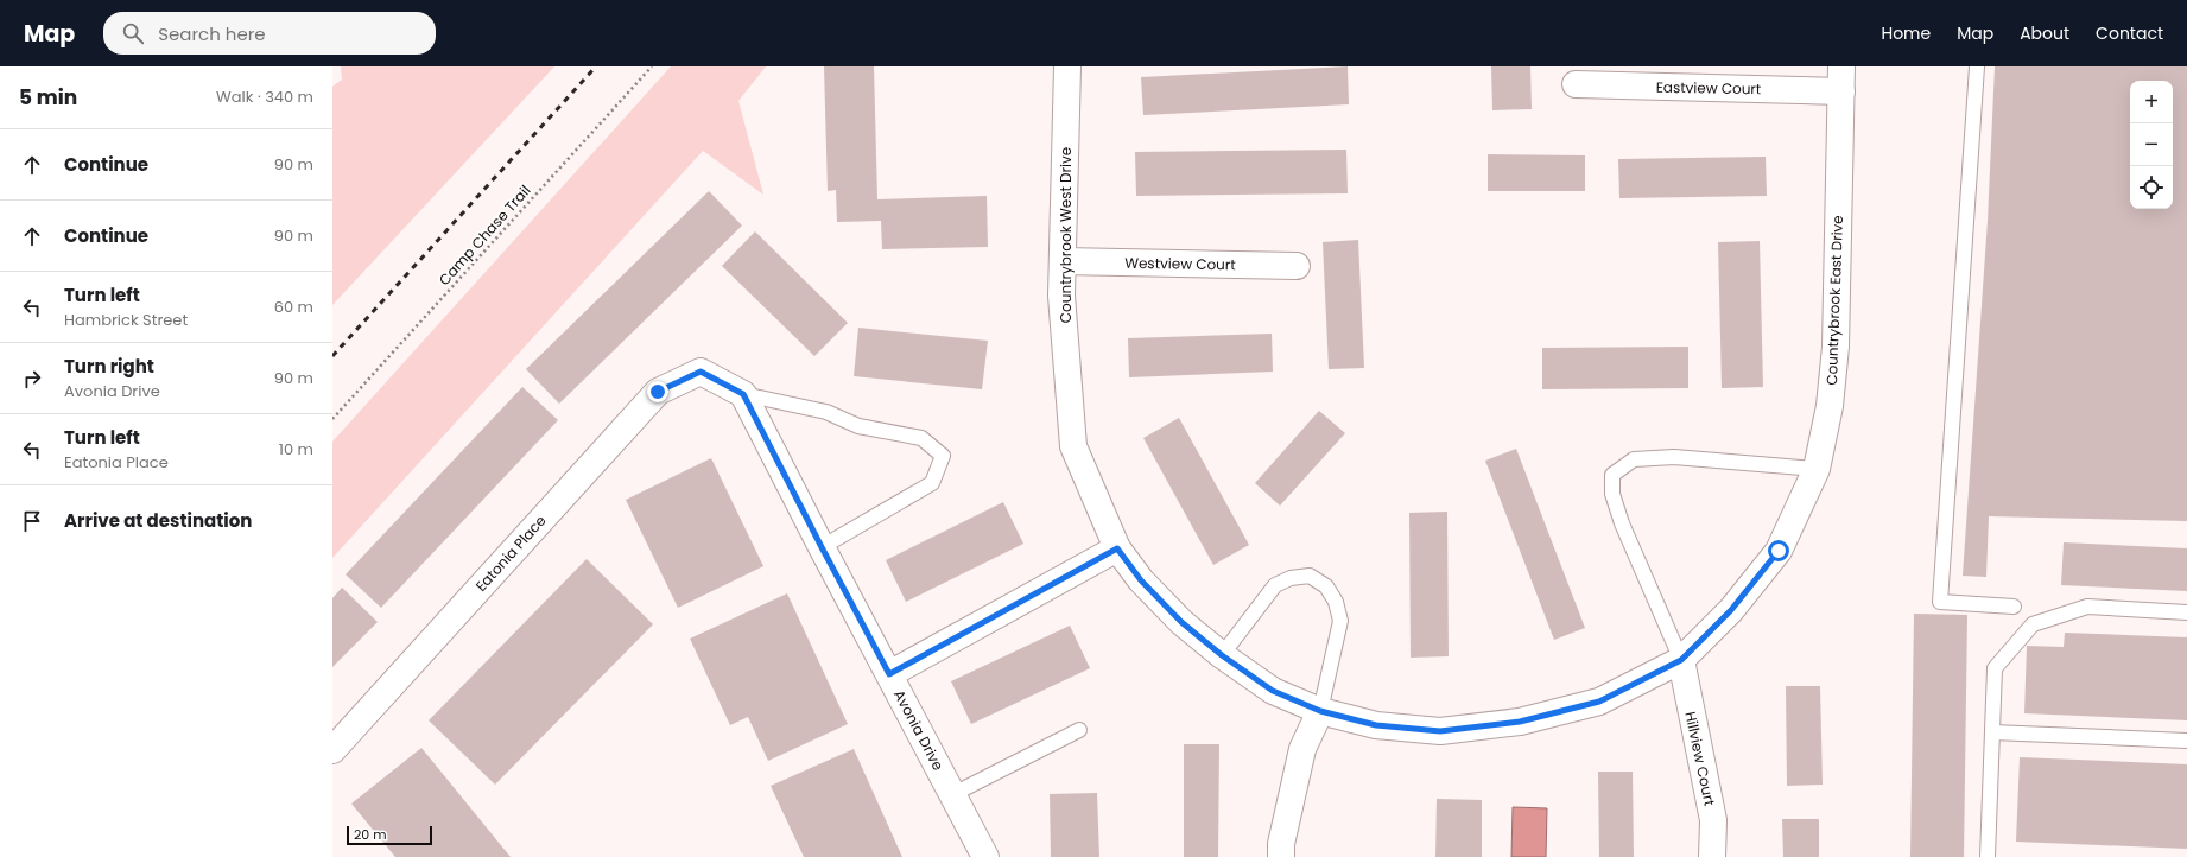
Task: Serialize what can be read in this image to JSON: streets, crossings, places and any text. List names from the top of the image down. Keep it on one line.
{"streets":{"street":["Eastview Court","Countrybrook West Drive","Westview Court","Countrybrook East Drive","Eatonia Place","Avonia Drive","Hillview Court"],"path":["Camp Chase Trail"]},"crossings":[["Eastview Court","Countrybrook East Drive"],["Countrybrook West Drive","Westview Court"],["Countrybrook West Drive","Countrybrook East Drive"],["Countrybrook East Drive","Hillview Court"],["Eatonia Place","Avonia Drive"]],"scale_bar":"20 m","page":{"header":"Map","search":"Search here","nav":["Home","Map","About","Contact"],"heading":["5 min","Walk · 340 m"],"map_buttons":["+","−"],"list":[["Continue","90 m"],["Continue","90 m"],["Turn left","Hambrick Street","60 m"],["Turn right","Avonia Drive","90 m"],["Turn left","Eatonia Place","10 m"],"Arrive at destination"],"scale":"20 m"}}
